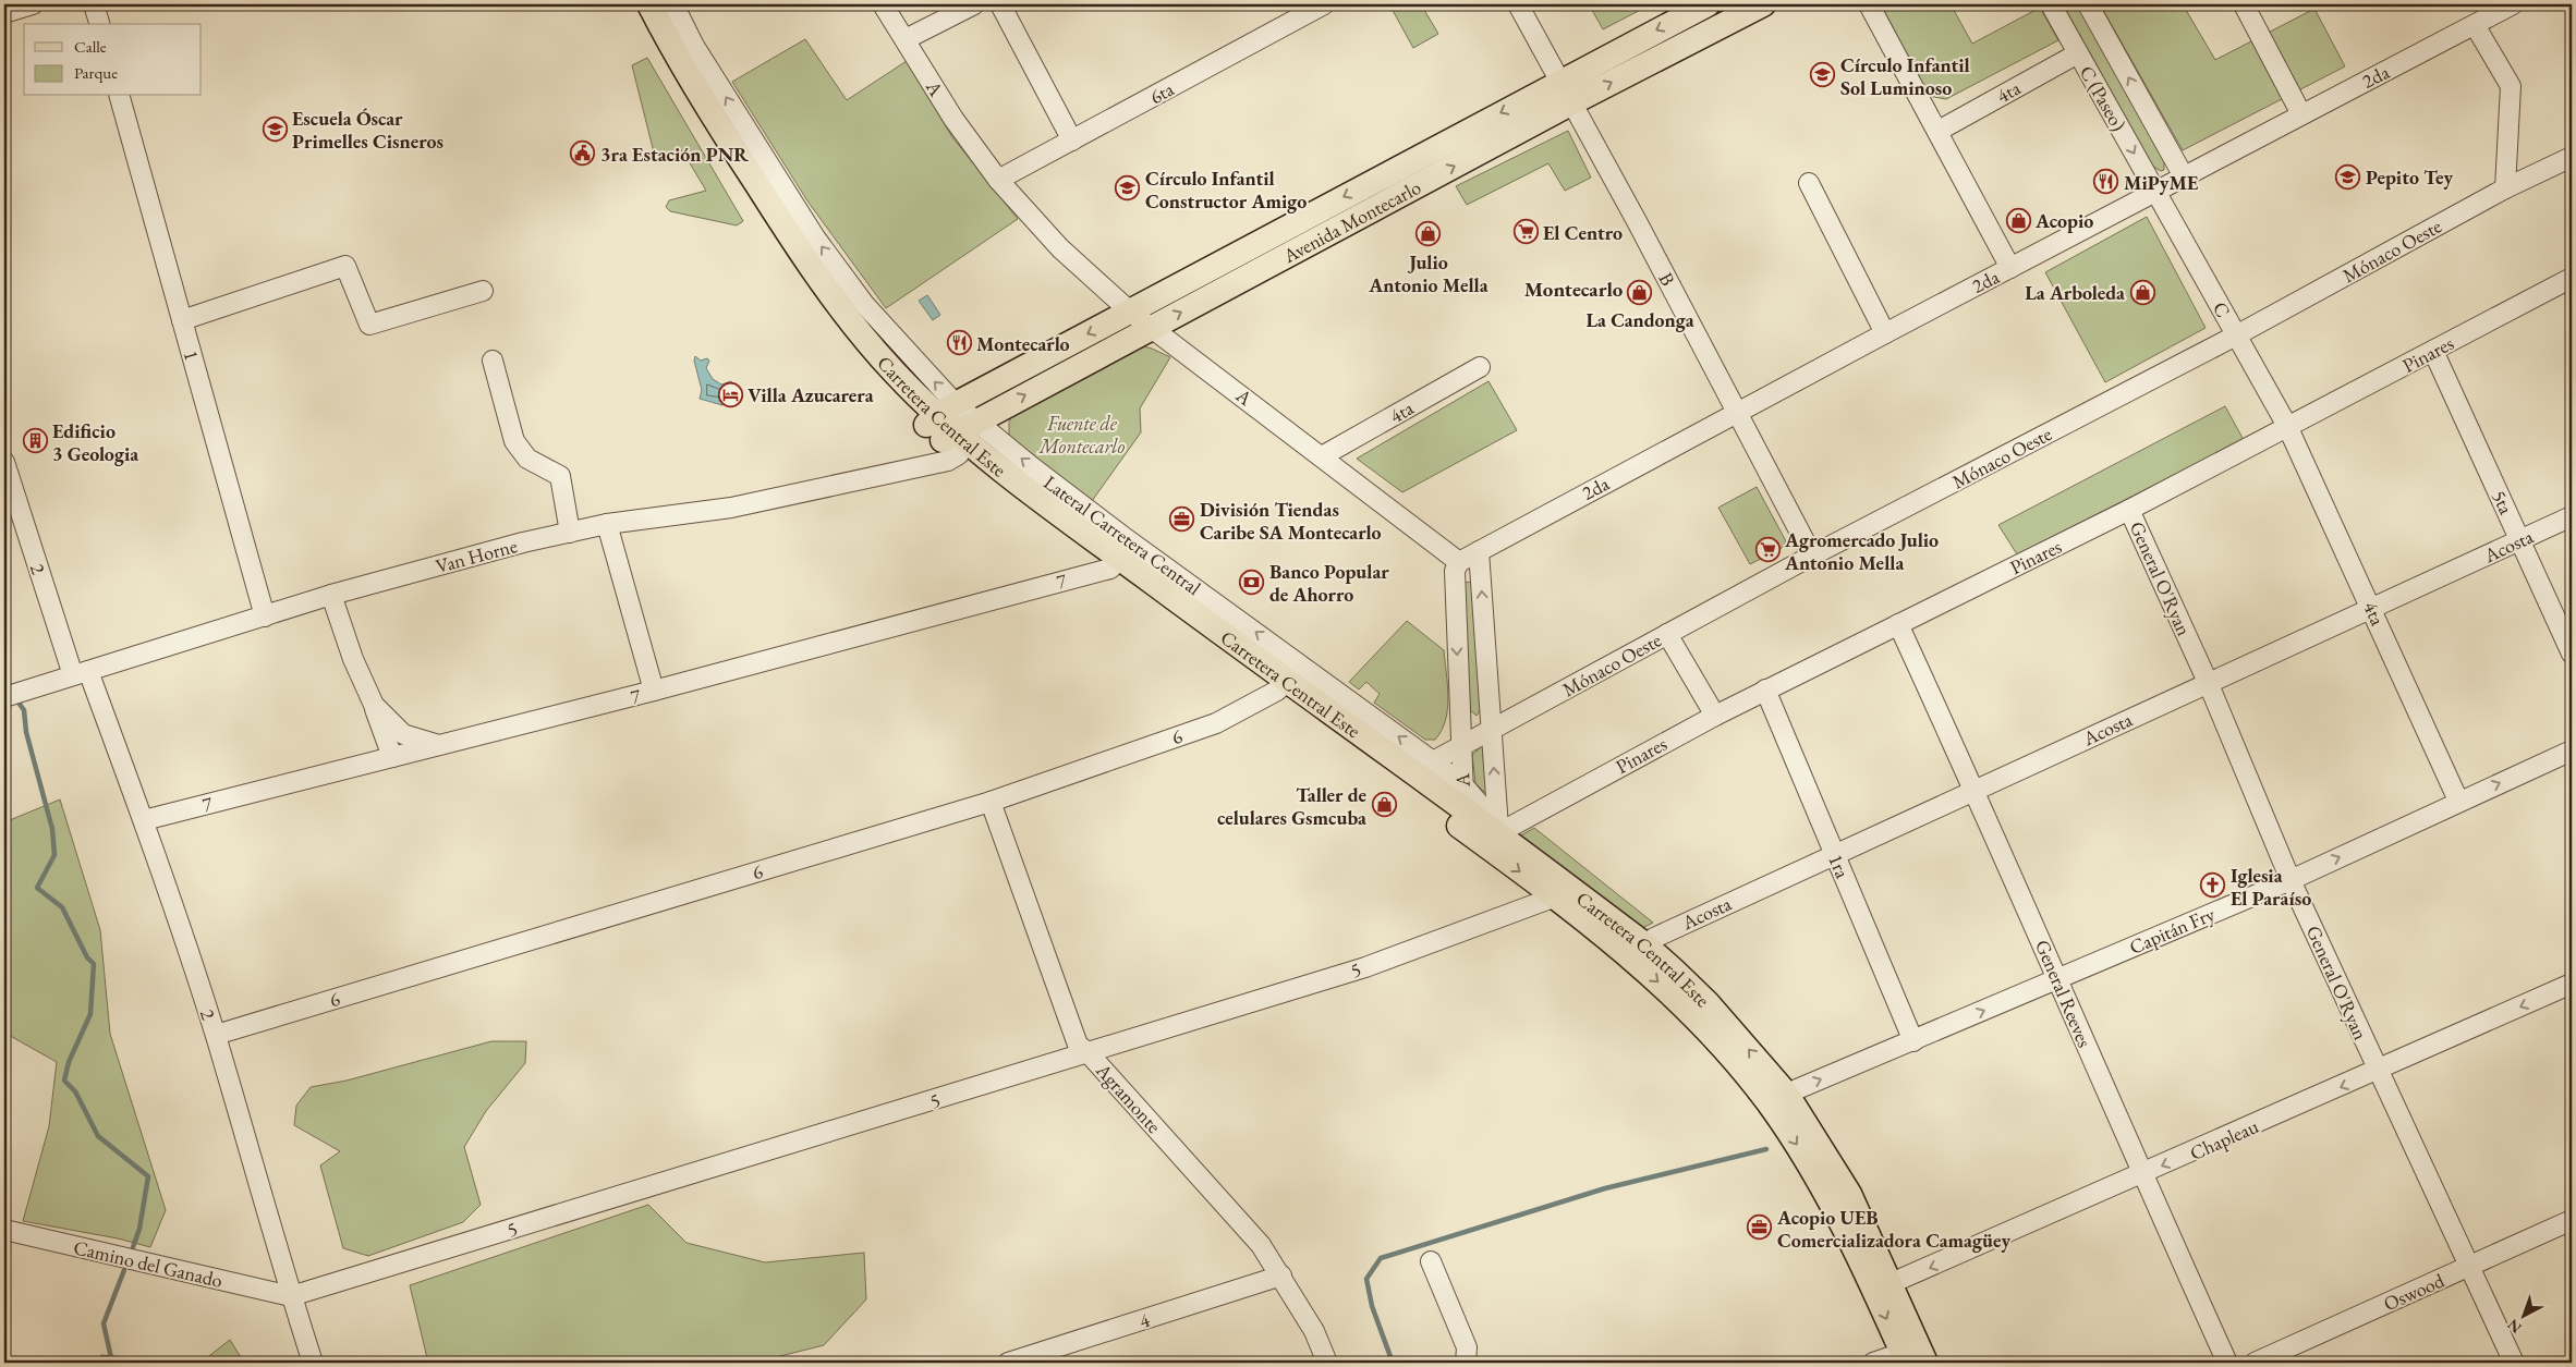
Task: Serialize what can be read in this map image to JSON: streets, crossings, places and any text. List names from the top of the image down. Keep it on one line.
{"streets":{"main road":["Avenida Montecarlo","Carretera Central Este"],"street":["2da","A","4ta","6ta","C (Paseo)","Mónaco Oeste","B","C","Pinares","1","5ta","Lateral Carretera Central","Acosta","Van Horne","2","General O'Ryan","7","6","1ra","Capitán Fry","5","General Reeves","Agramonte","Chapleau","Camino del Ganado","Oswood","4"]},"crossings":[["2da","A"],["2da","C (Paseo)"],["2da","B"],["2da","C"],["A","4ta"],["A","6ta"],["A","Avenida Montecarlo"],["A","Mónaco Oeste"],["A","Pinares"],["A","Carretera Central Este"],["A","Lateral Carretera Central"],["4ta","C (Paseo)"],["4ta","C"],["4ta","Pinares"],["4ta","Acosta"],["4ta","Capitán Fry"],["C (Paseo)","C"],["Avenida Montecarlo","B"],["Avenida Montecarlo","Carretera Central Este"],["Avenida Montecarlo","Lateral Carretera Central"],["Avenida Montecarlo","Van Horne"],["Mónaco Oeste","B"],["Mónaco Oeste","C"],["Mónaco Oeste","Lateral Carretera Central"],["C","Pinares"],["Pinares","Carretera Central Este"],["Pinares","5ta"],["Pinares","General O'Ryan"],["Pinares","1ra"],["Pinares","General Reeves"],["1","Van Horne"],["Carretera Central Este","Lateral Carretera Central"],["Carretera Central Este","Acosta"],["Carretera Central Este","Van Horne"],["Carretera Central Este","7"],["Carretera Central Este","6"],["Carretera Central Este","Capitán Fry"],["Carretera Central Este","5"],["Carretera Central Este","Chapleau"],["5ta","Acosta"],["Lateral Carretera Central","Van Horne"],["Acosta","General O'Ryan"],["Acosta","1ra"],["Acosta","General Reeves"],["Van Horne","2"],["2","7"],["2","6"],["2","5"],["2","Camino del Ganado"],["General O'Ryan","Capitán Fry"],["General O'Ryan","Chapleau"],["General O'Ryan","Oswood"],["6","Agramonte"],["1ra","Capitán Fry"],["Capitán Fry","General Reeves"],["5","Agramonte"],["5","Camino del Ganado"],["General Reeves","Chapleau"],["Agramonte","4"]],"one_way":["Lateral Carretera Central","Capitán Fry","Chapleau"],"districts":["Montecarlo"],"parks":["Fuente de Montecarlo"],"places":{"school or university":["Círculo Infantil Sol Luminoso","Escuela Óscar Primelles Cisneros","Pepito Tey","Círculo Infantil Constructor Amigo"],"public building":["3ra Estación PNR"],"restaurant":["MiPyME","Montecarlo"],"shop":["Acopio","Julio Antonio Mella","La Candonga","La Arboleda","Taller de celulares Gsmcuba"],"supermarket":["El Centro","Agromercado Julio Antonio Mella"],"hotel":["Villa Azucarera"],"building":["Edificio 3 Geologia"],"office":["División Tiendas Caribe SA Montecarlo","Acopio UEB Comercializadora Camagüey"],"bank":["Banco Popular de Ahorro"],"church":["Iglesia El Paraíso"]},"legend":["Calle","Parque"],"north":"bottom left"}
